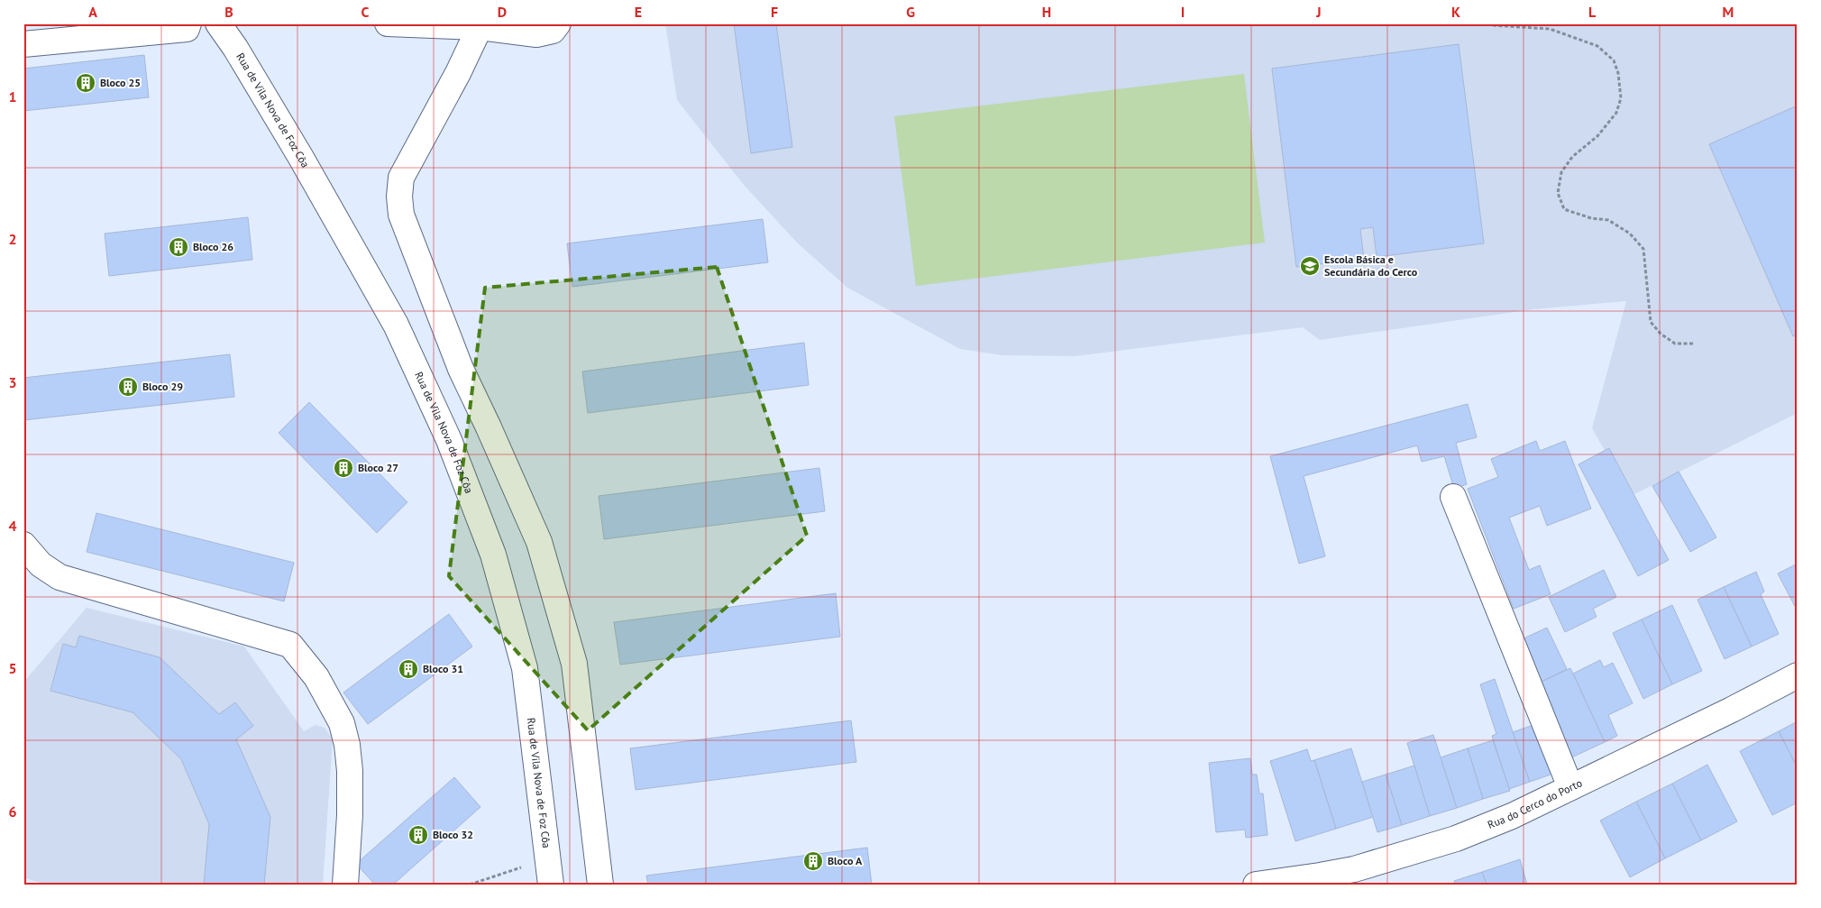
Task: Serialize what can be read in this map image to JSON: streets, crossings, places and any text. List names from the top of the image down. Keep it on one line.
{"streets":{"street":["Rua de Vila Nova de Foz Côa","Rua do Cerco do Porto"]},"places":{"building":["Bloco 25","Bloco 26","Bloco 29","Bloco 27","Bloco 31","Bloco 32","Bloco A"],"school or university":["Escola Básica e Secundária do Cerco"]},"grid":{"columns":["A","B","C","D","E","F","G","H","I","J","K","L","M"],"rows":["1","2","3","4","5","6"]}}
